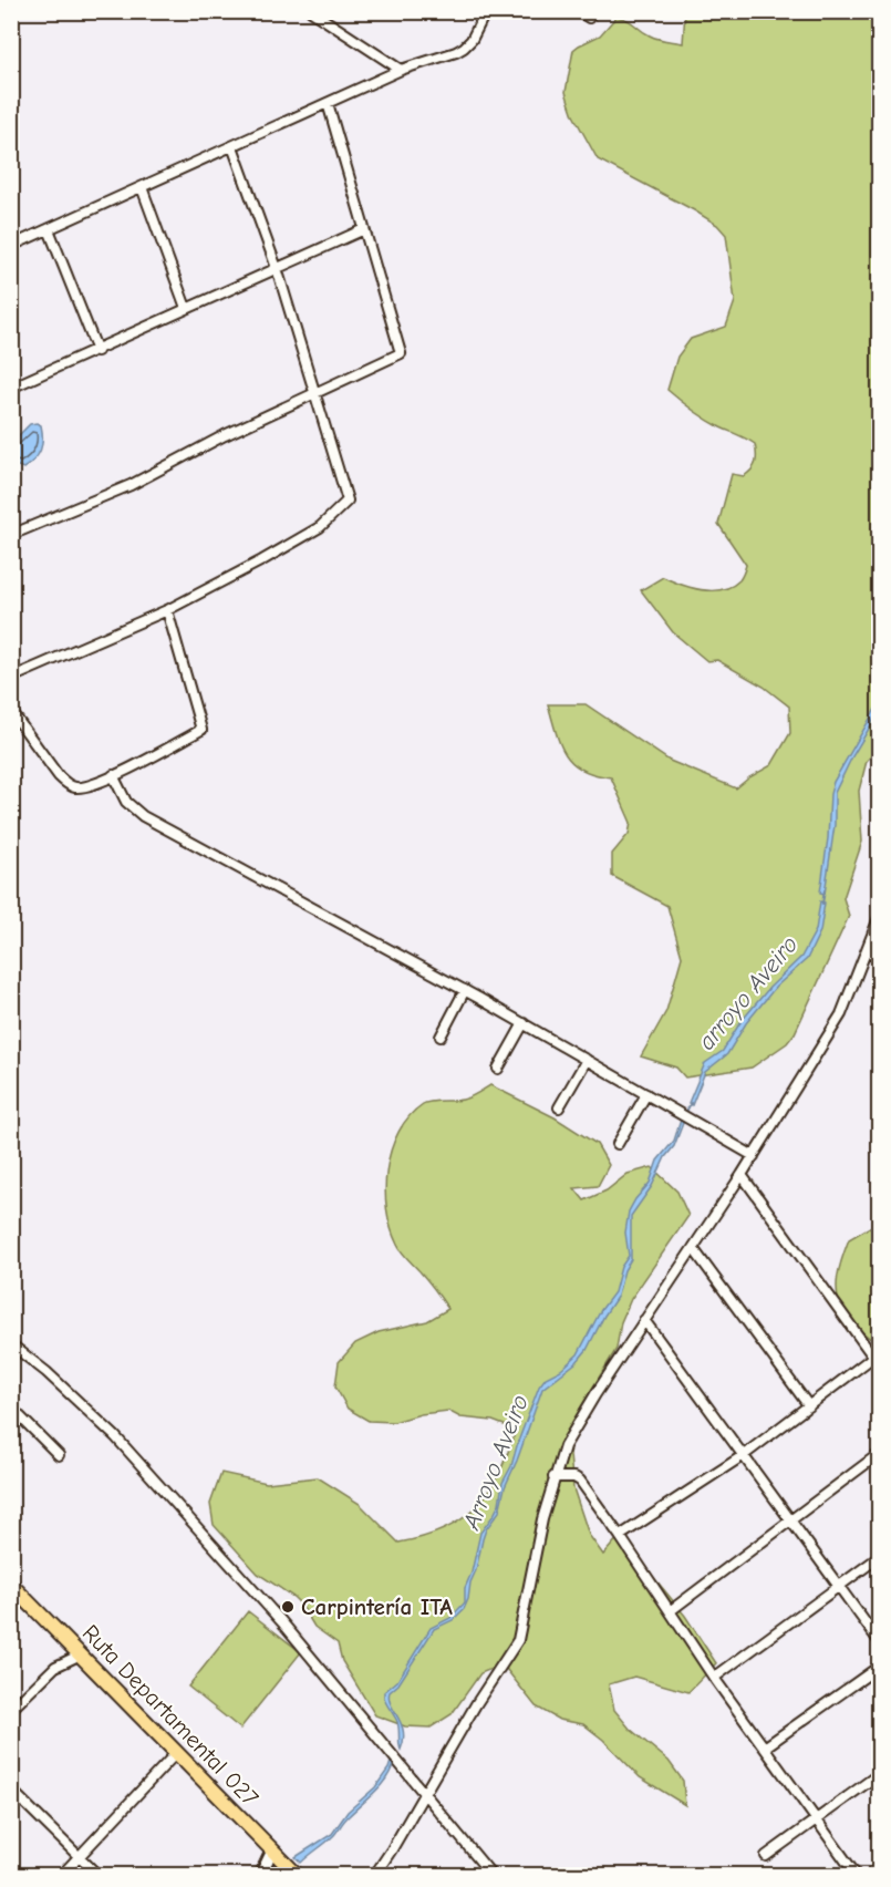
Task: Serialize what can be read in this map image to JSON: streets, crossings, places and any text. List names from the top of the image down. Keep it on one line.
{"streets":{"main road":["Ruta Departamental 027"]},"water":["arroyo Aveiro","Arroyo Aveiro"],"places":["Carpintería ITA"]}
